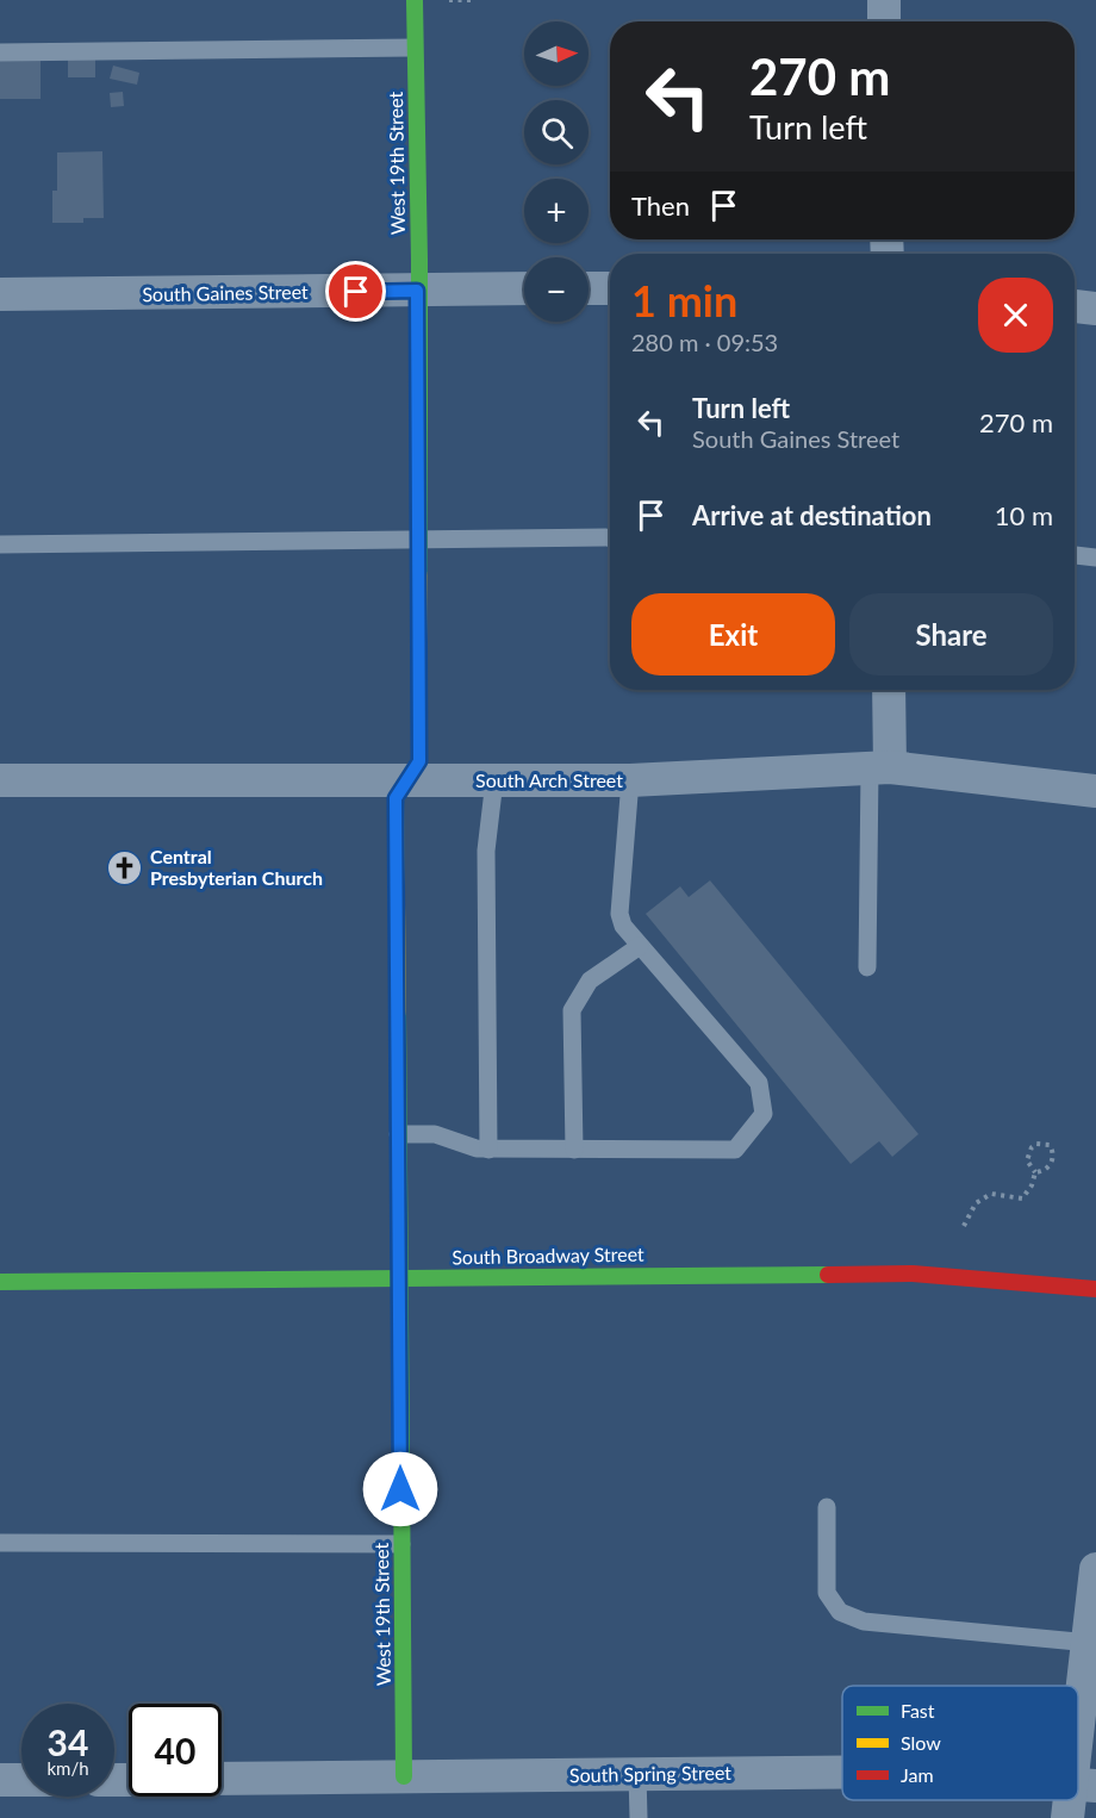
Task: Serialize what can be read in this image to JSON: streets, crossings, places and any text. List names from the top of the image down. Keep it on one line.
{"streets":{"street":["West 19th Street","South Gaines Street","South Arch Street","South Broadway Street","South Spring Street"]},"crossings":[["West 19th Street","South Gaines Street"],["West 19th Street","South Arch Street"],["West 19th Street","South Broadway Street"],["West 19th Street","South Spring Street"]],"places":{"church":["Central Presbyterian Church"]},"legend":["Fast","Slow","Jam"],"north":"right","page":{"map_buttons":["+","−"],"turn":["270 m","Turn left"],"then":"Then","heading":["1 min","280 m · 09:53"],"list":[{"name":"Turn left","note":"South Gaines Street","value":"270 m"},{"name":"Arrive at destination","value":"10 m"}],"buttons":["Exit","Share"],"speed":"34 km/h","limit":"40"}}
